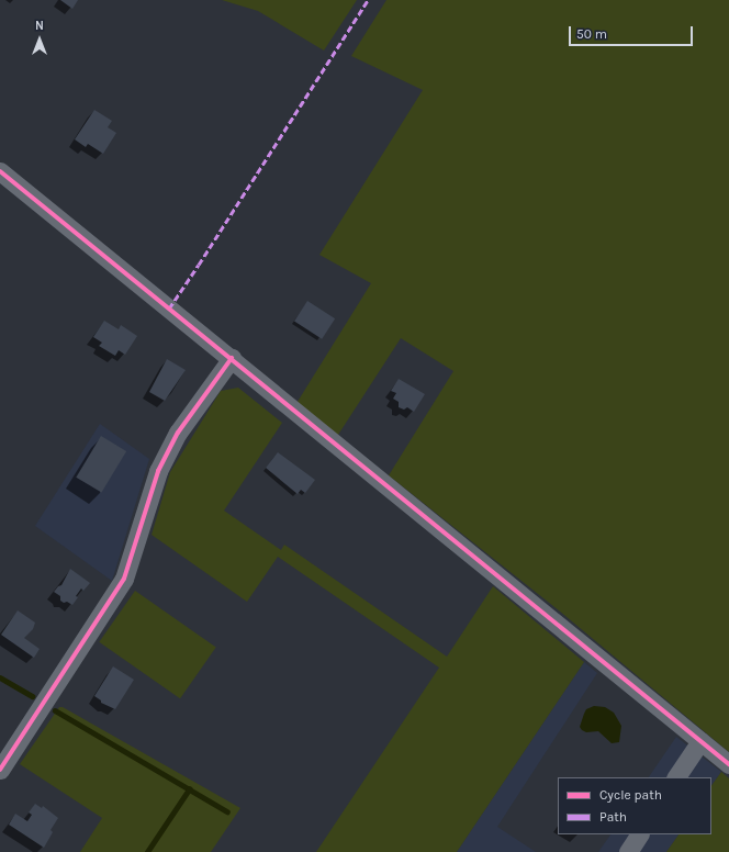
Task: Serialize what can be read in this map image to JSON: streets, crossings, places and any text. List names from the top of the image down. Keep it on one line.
{"legend":["Cycle path","Path"],"scale_bar":"50 m","north":"top"}
